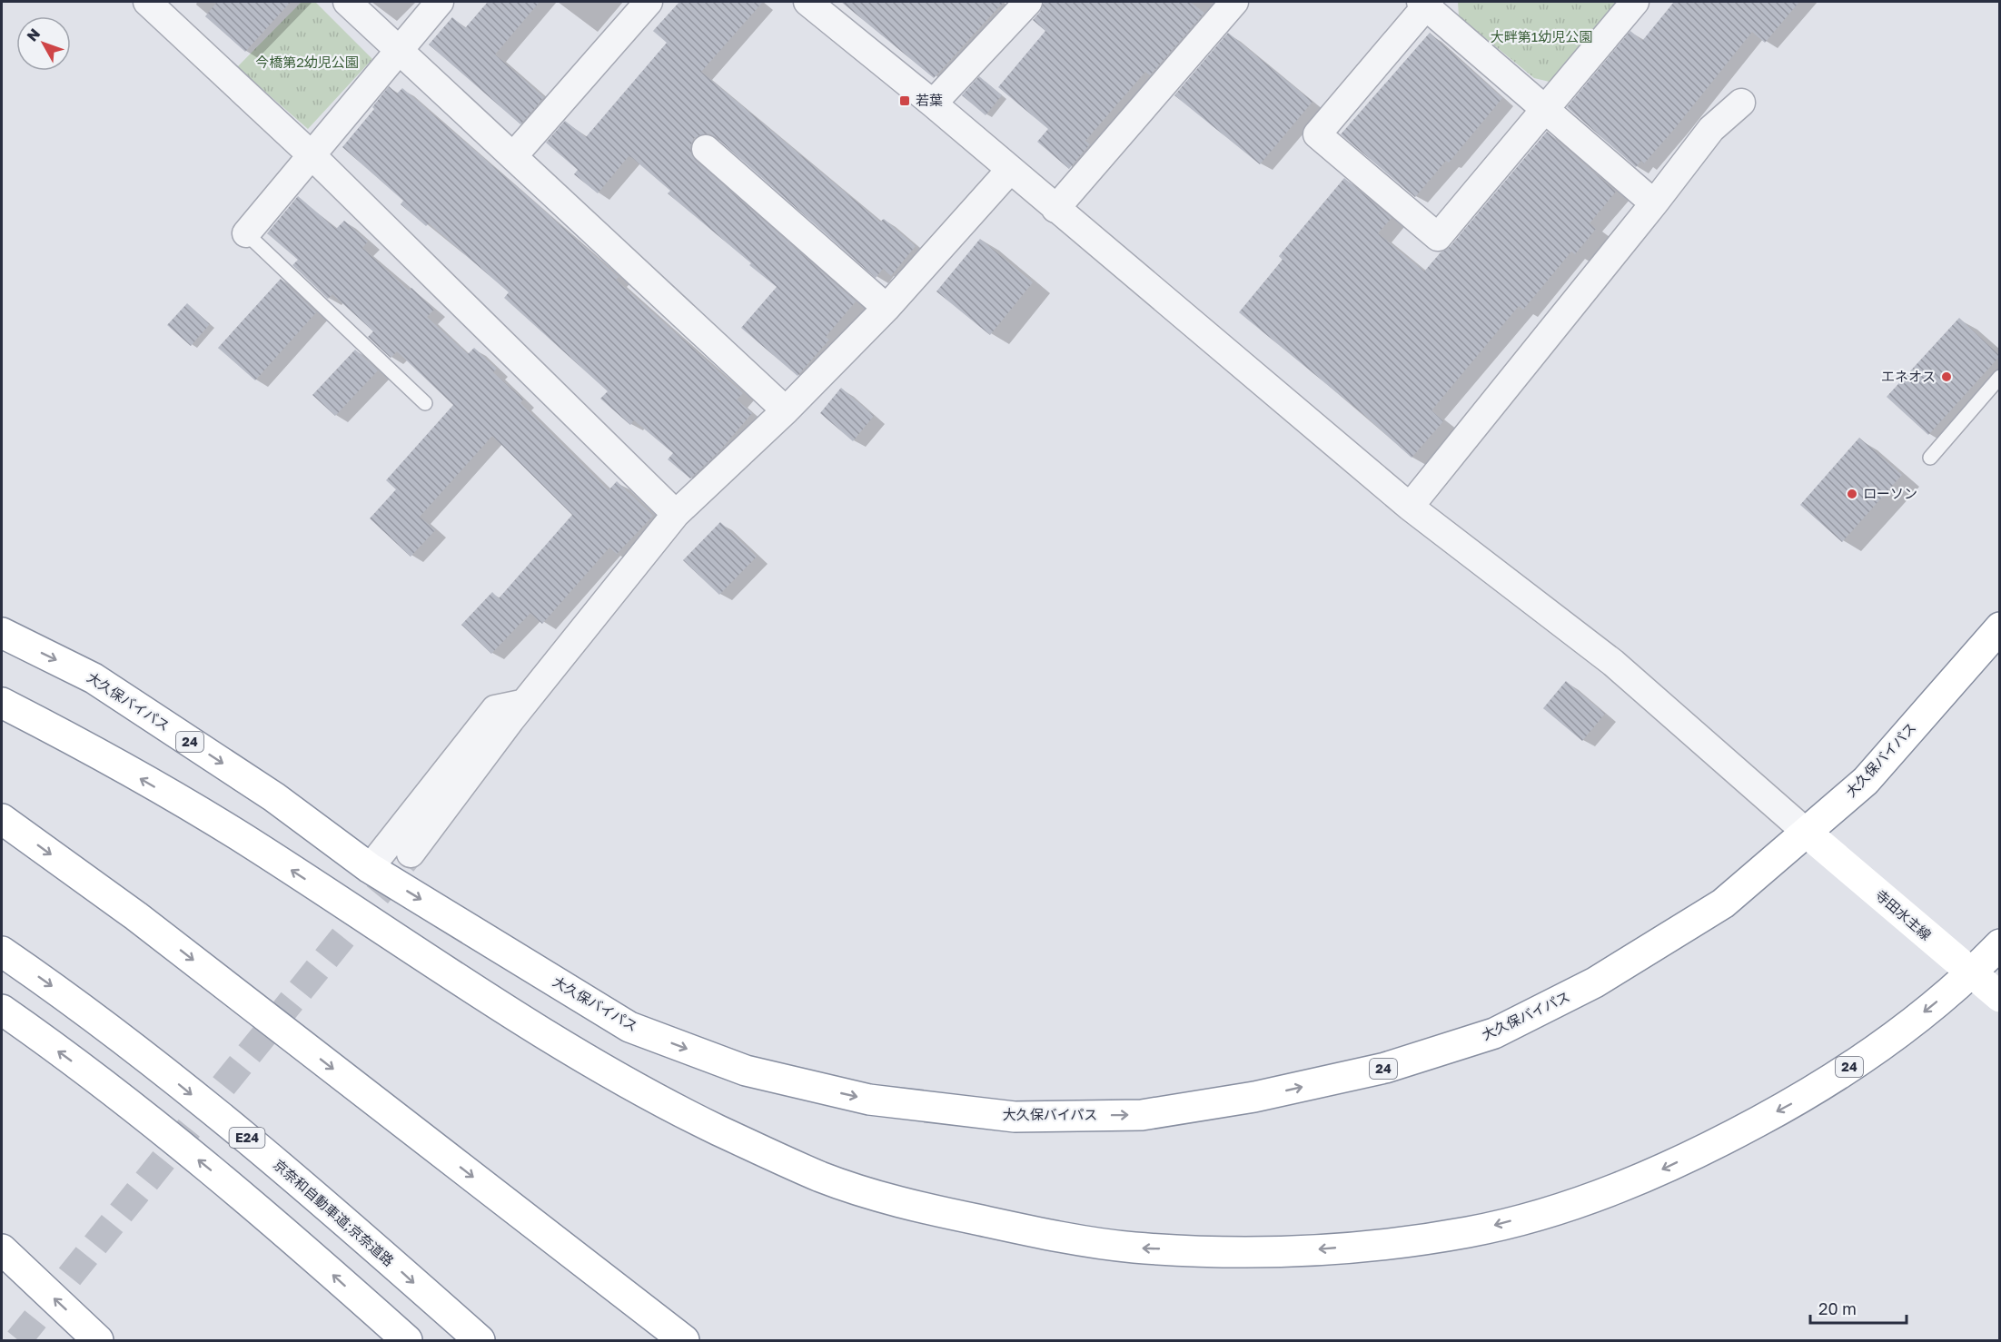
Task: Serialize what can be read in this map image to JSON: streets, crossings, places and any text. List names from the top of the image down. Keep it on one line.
{"streets":{"main road":["大久保バイパス","24","寺田水主線","E24","京奈和自動車道;京奈道路"]},"crossings":[["大久保バイパス","寺田水主線"],["24","寺田水主線"]],"parks":["大畔第1幼児公園","今橋第2幼児公園"],"places":{"transit":["若葉"],"other":["エネオス","ローソン"]},"scale_bar":"20 m","north":"top left"}
